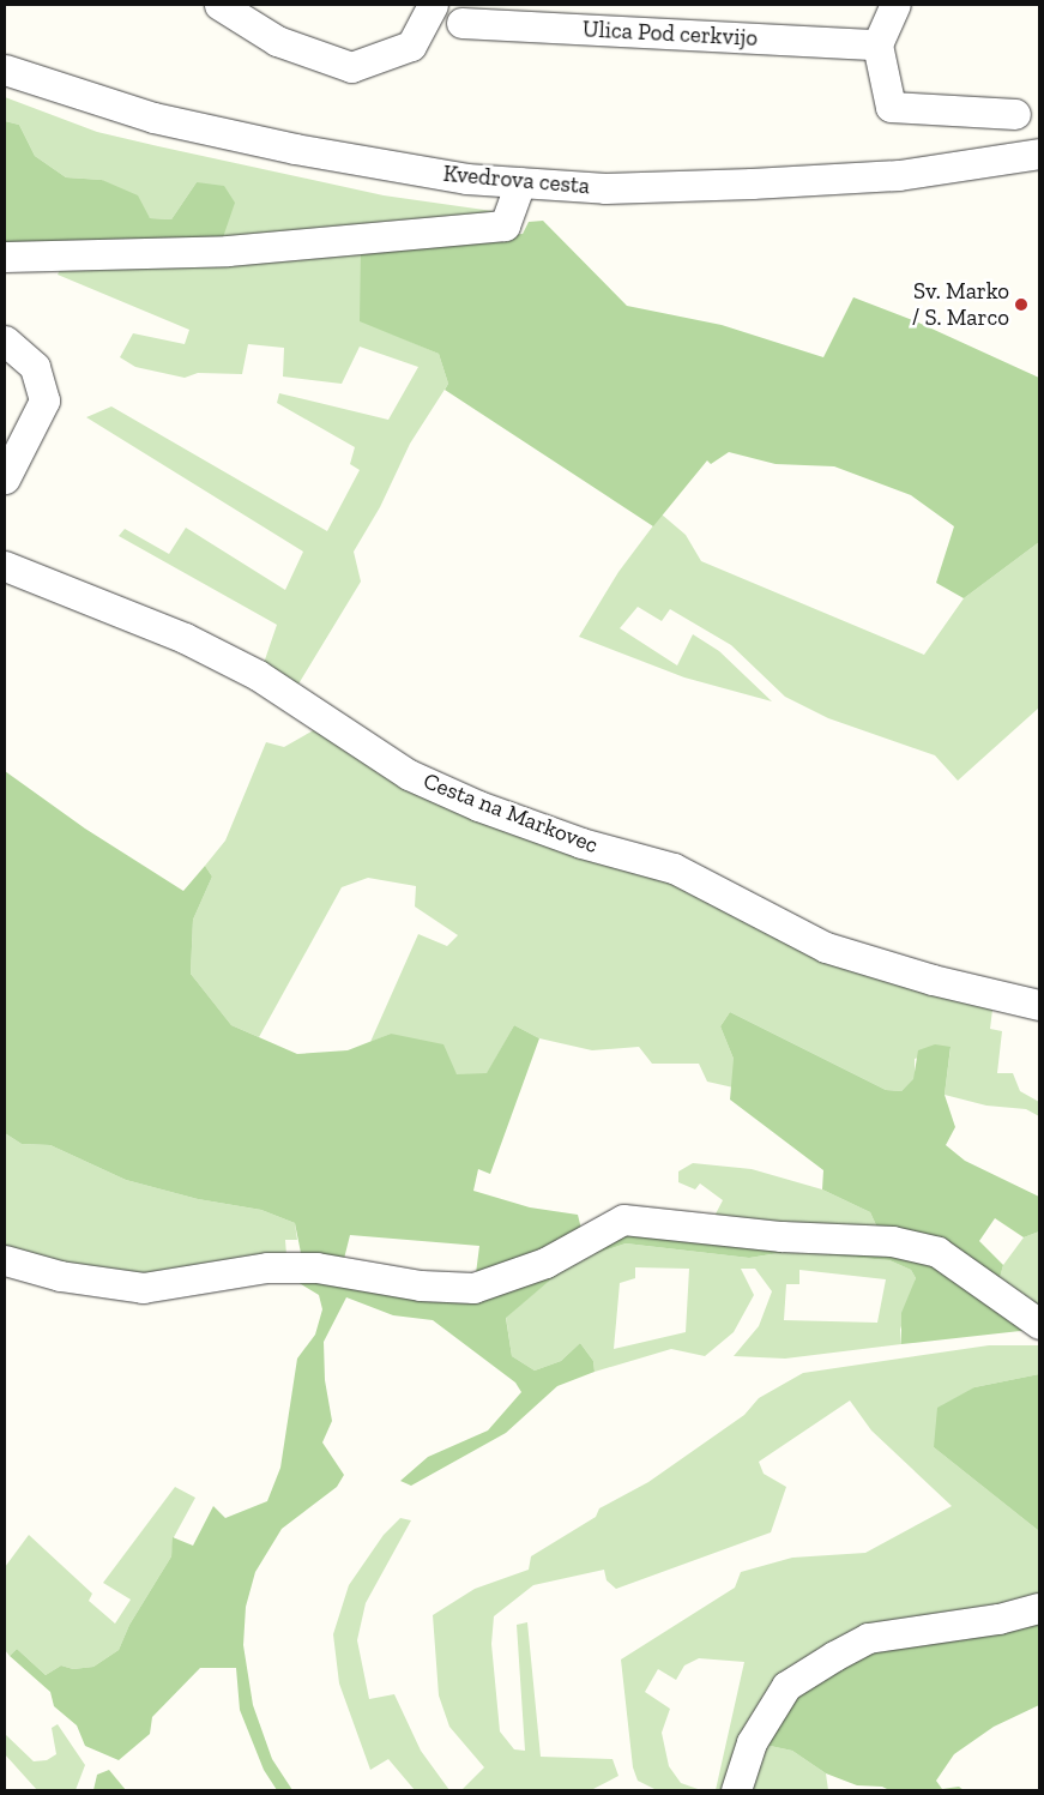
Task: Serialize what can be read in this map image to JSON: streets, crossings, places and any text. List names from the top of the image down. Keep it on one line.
{"streets":{"street":["Ulica Pod cerkvijo","Kvedrova cesta","Cesta na Markovec"]},"places":["Sv. Marko / S. Marco"]}
